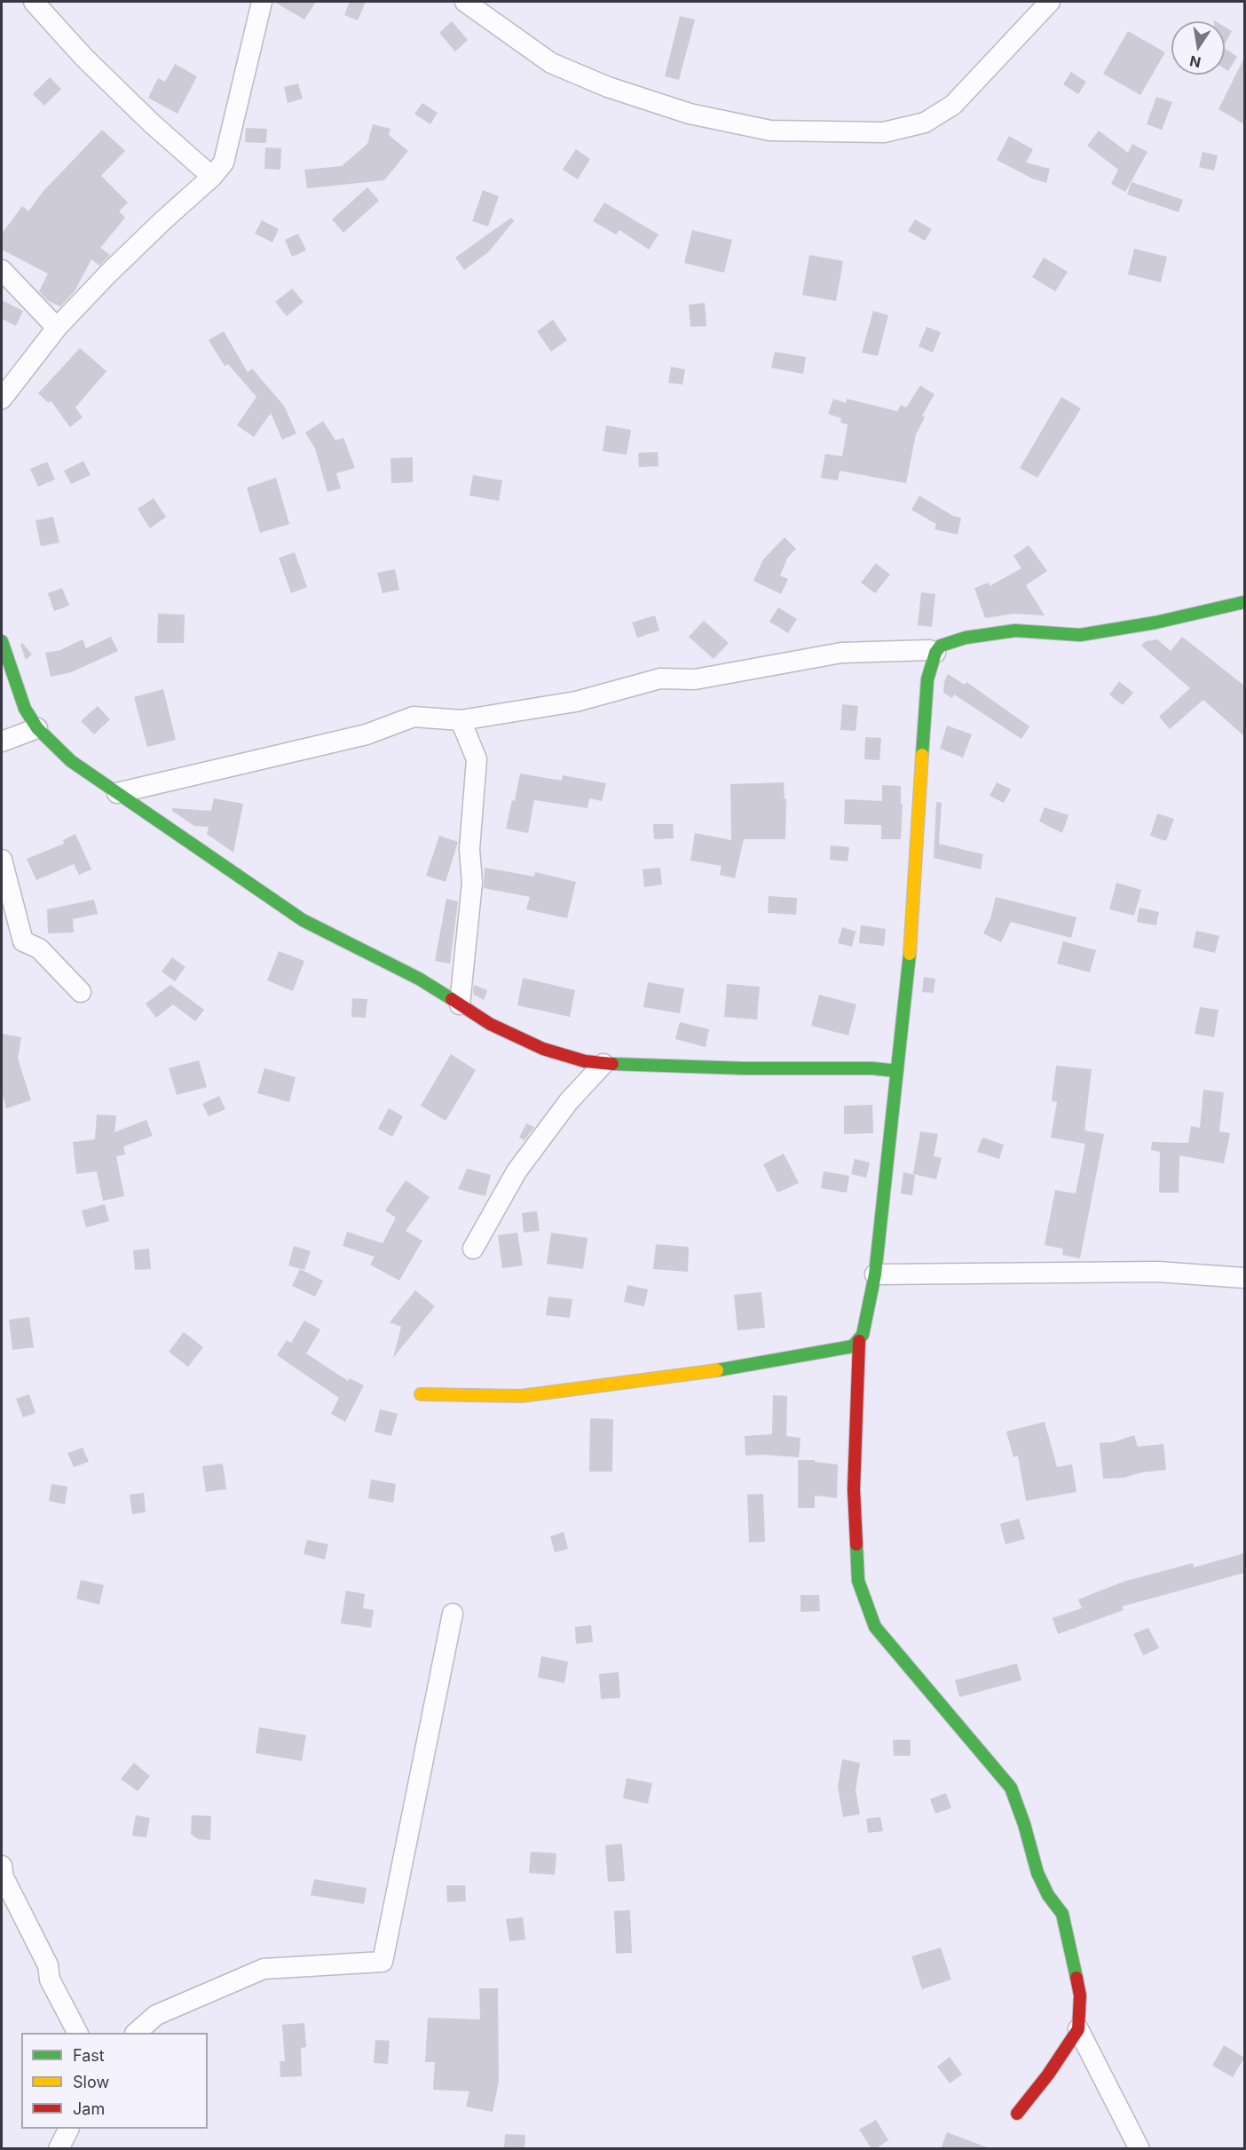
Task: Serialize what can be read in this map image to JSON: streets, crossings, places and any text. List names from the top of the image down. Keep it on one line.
{"legend":["Fast","Slow","Jam"],"north":"bottom"}
